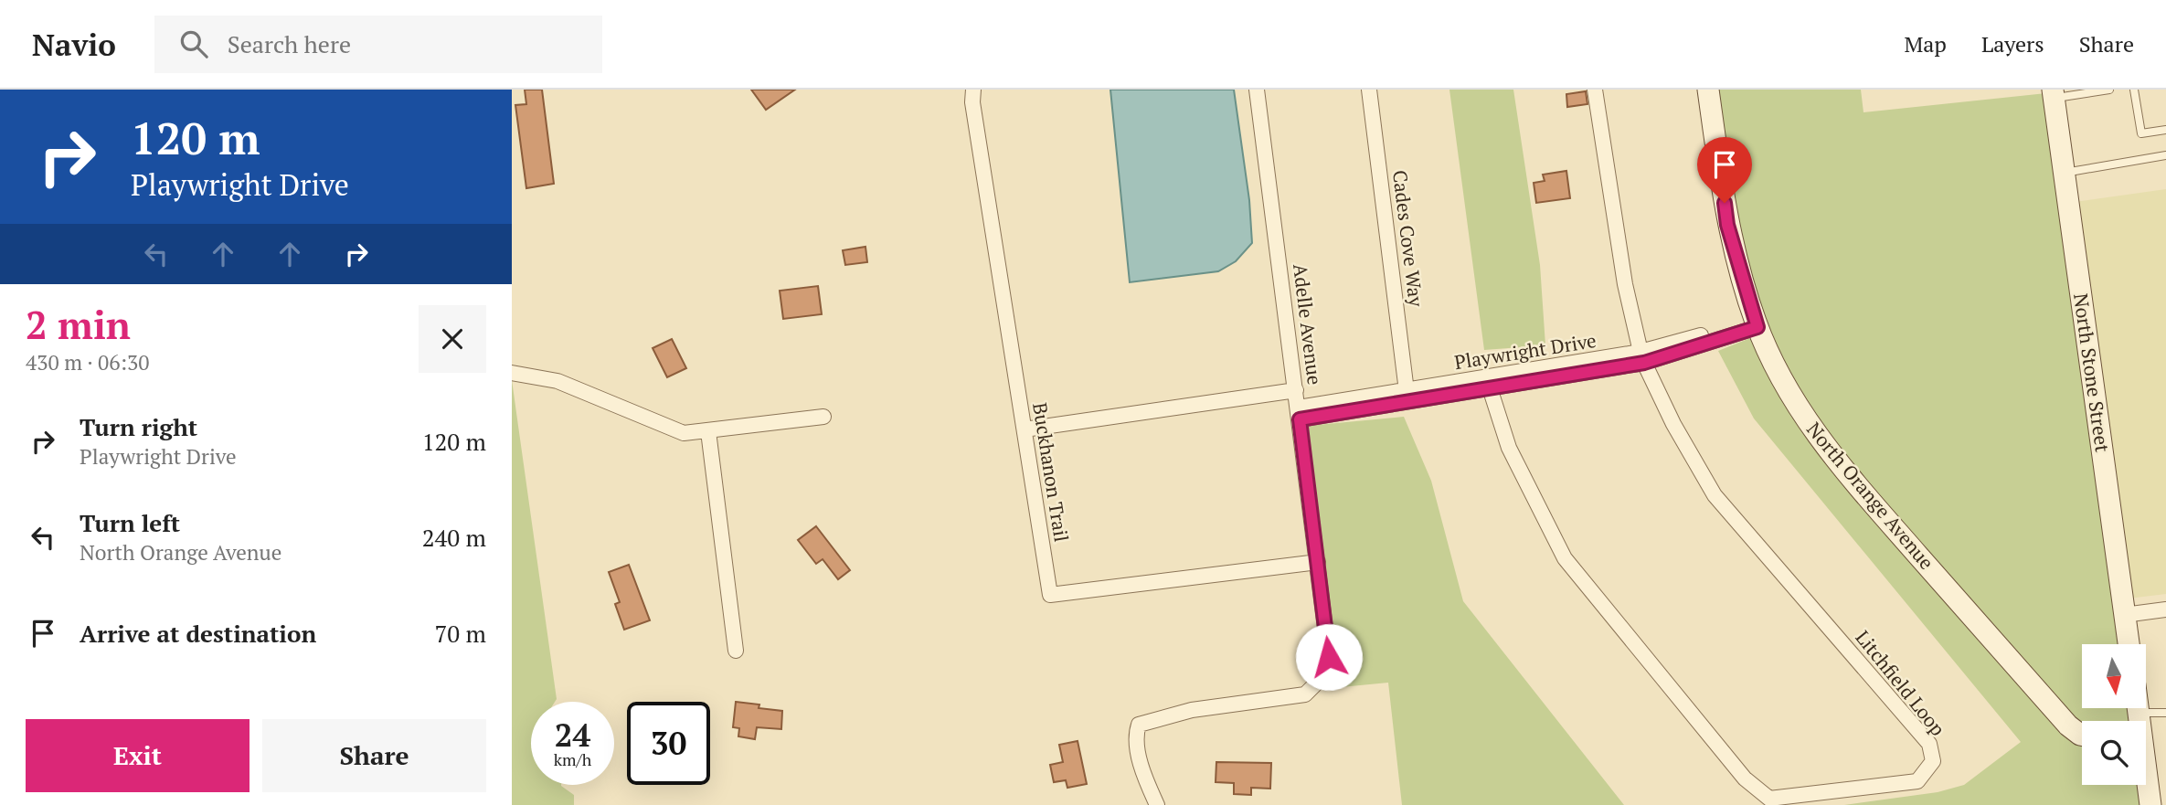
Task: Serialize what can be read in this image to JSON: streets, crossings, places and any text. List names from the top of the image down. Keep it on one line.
{"streets":{"street":["Cades Cove Way","Adelle Avenue","Playwright Drive","North Stone Street","Buckhanon Trail","North Orange Avenue","Litchfield Loop"]},"crossings":[["Cades Cove Way","Playwright Drive"],["Adelle Avenue","Playwright Drive"],["Adelle Avenue","Buckhanon Trail"],["Playwright Drive","North Orange Avenue"],["Playwright Drive","Litchfield Loop"]],"north":"bottom","page":{"header":"Navio","search":"Search here","nav":["Map","Layers","Share"],"turn":["120 m","Playwright Drive"],"heading":["2 min","430 m · 06:30"],"list":[{"name":"Turn right","note":"Playwright Drive","value":"120 m"},{"name":"Turn left","note":"North Orange Avenue","value":"240 m"},{"name":"Arrive at destination","value":"70 m"}],"speed":"24 km/h","limit":"30","buttons":["Exit","Share"]}}
